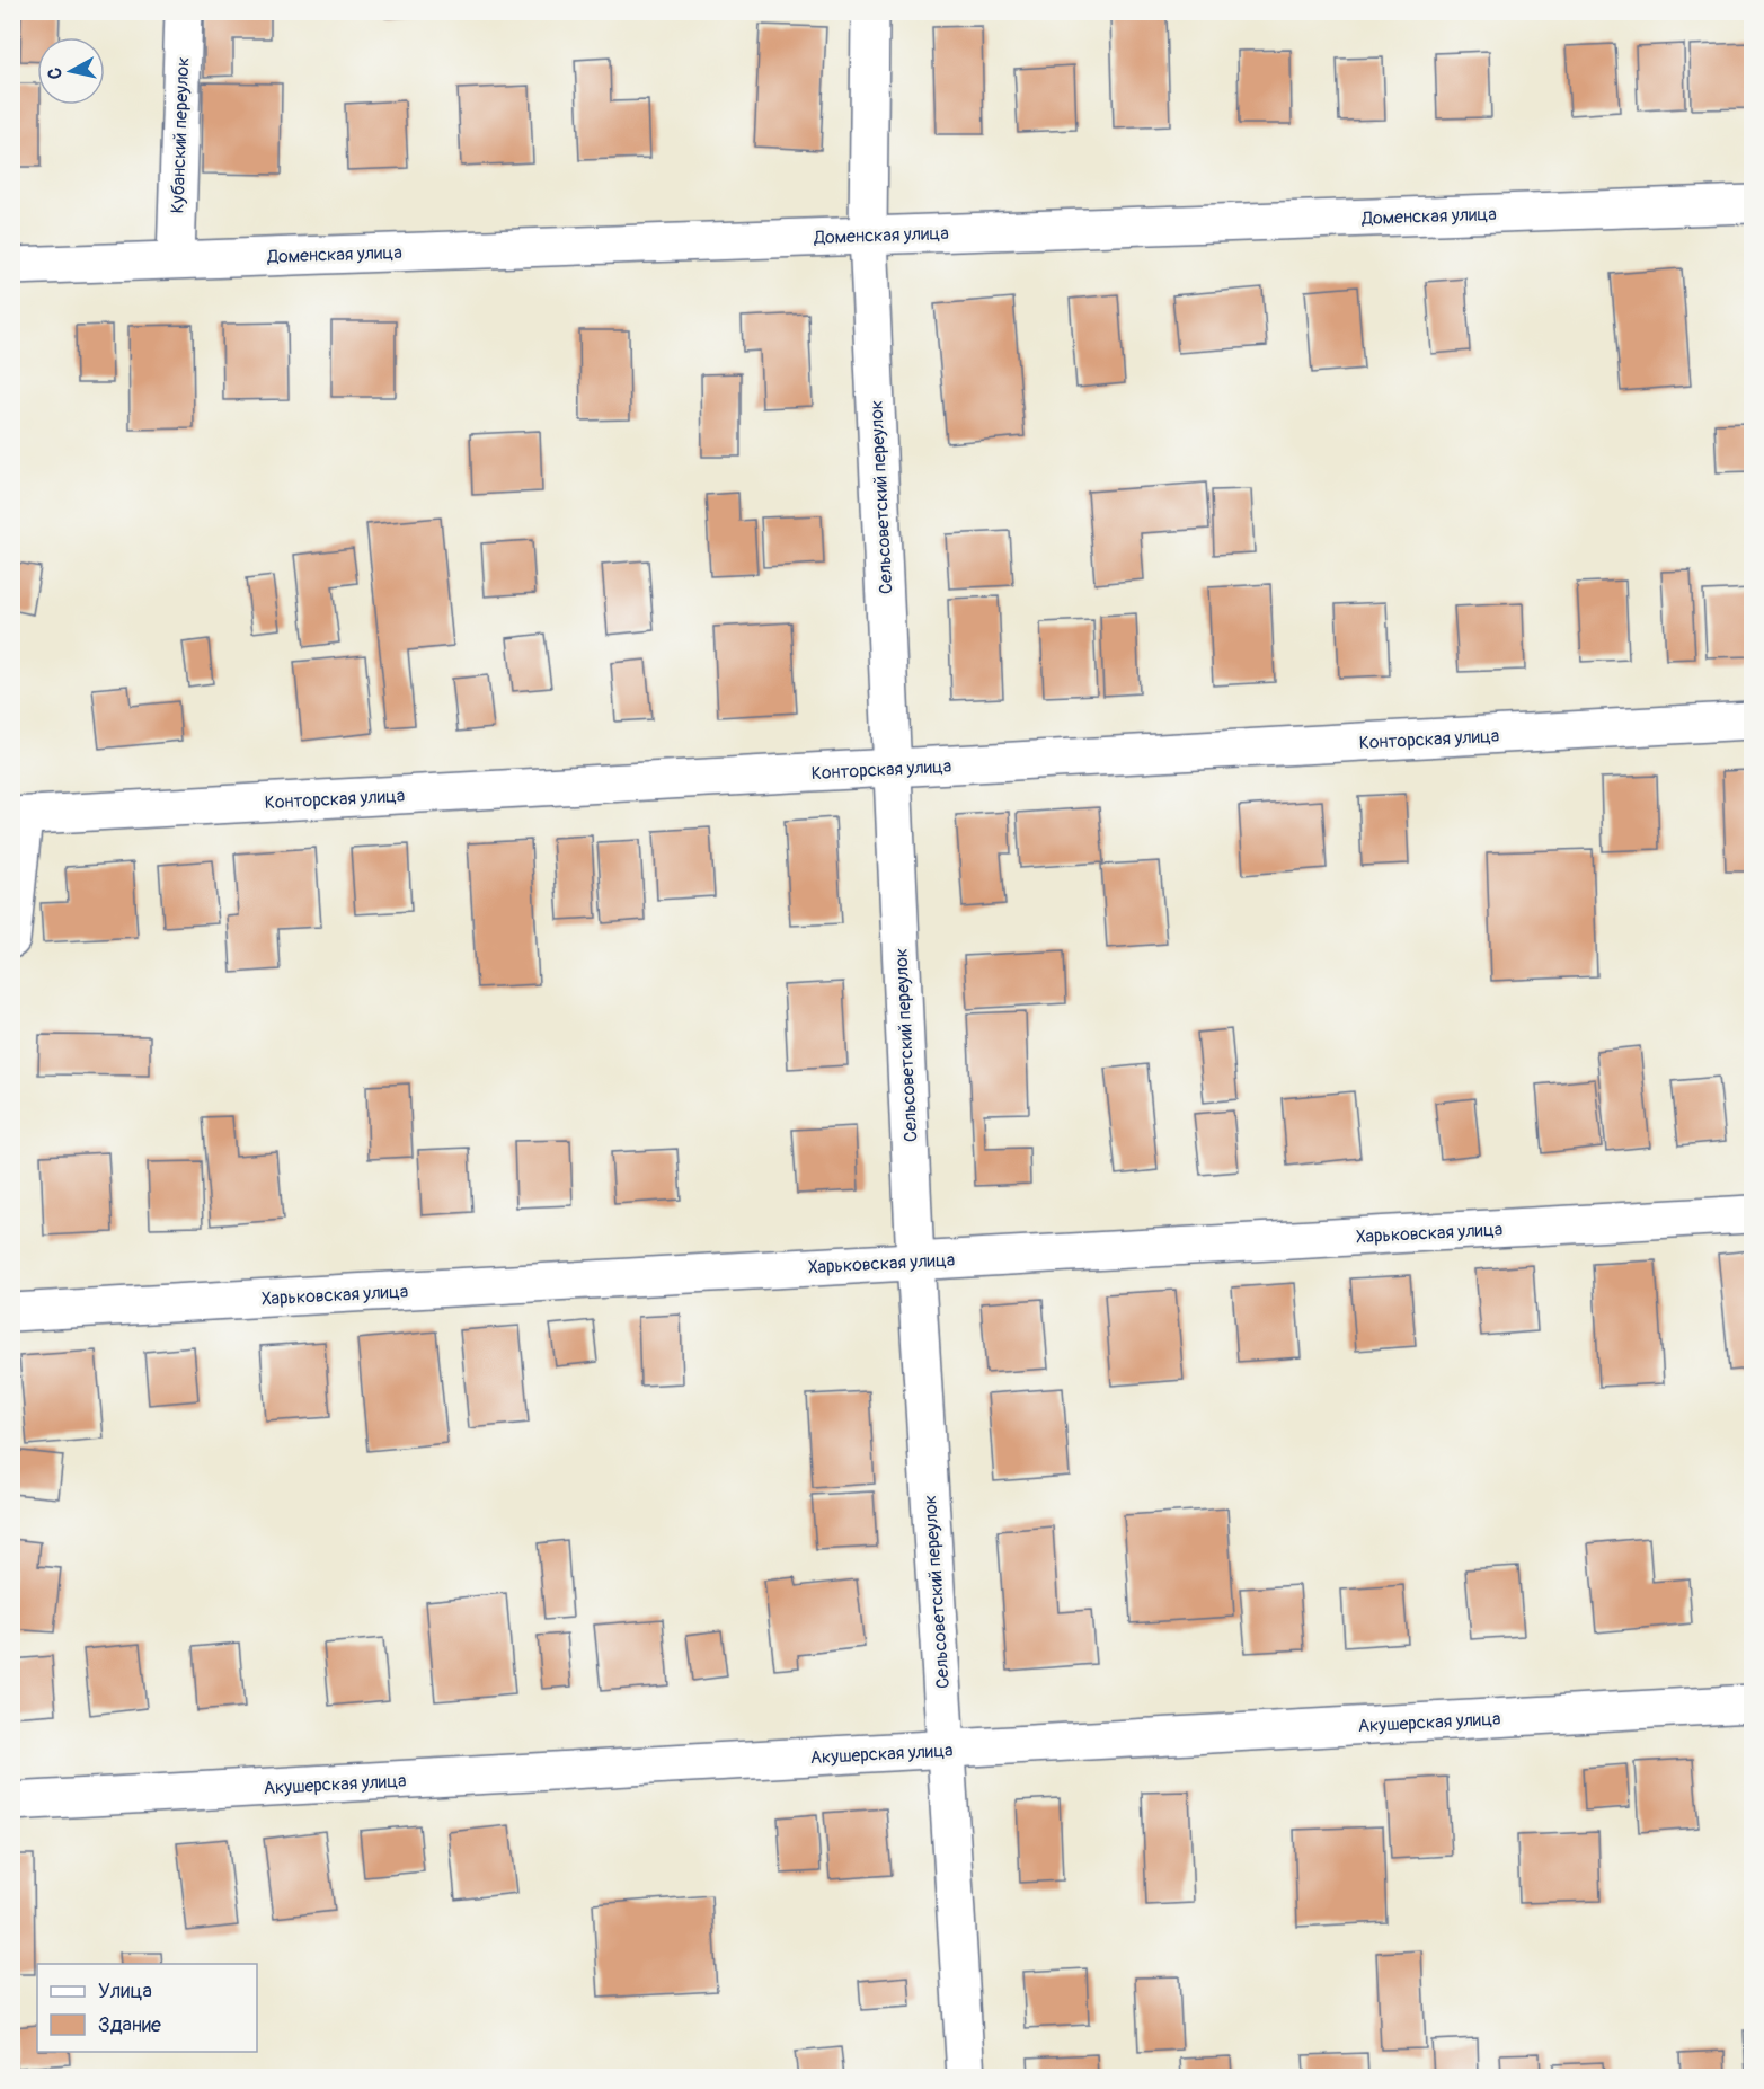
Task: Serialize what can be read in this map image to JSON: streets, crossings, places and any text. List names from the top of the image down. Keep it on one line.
{"streets":{"street":["Кубанский переулок","Доменская улица","Сельсоветский переулок","Конторская улица","Харьковская улица","Акушерская улица"]},"crossings":[["Кубанский переулок","Доменская улица"],["Доменская улица","Сельсоветский переулок"],["Сельсоветский переулок","Конторская улица"],["Сельсоветский переулок","Харьковская улица"],["Сельсоветский переулок","Акушерская улица"]],"legend":["Улица","Здание"],"north":"left"}
